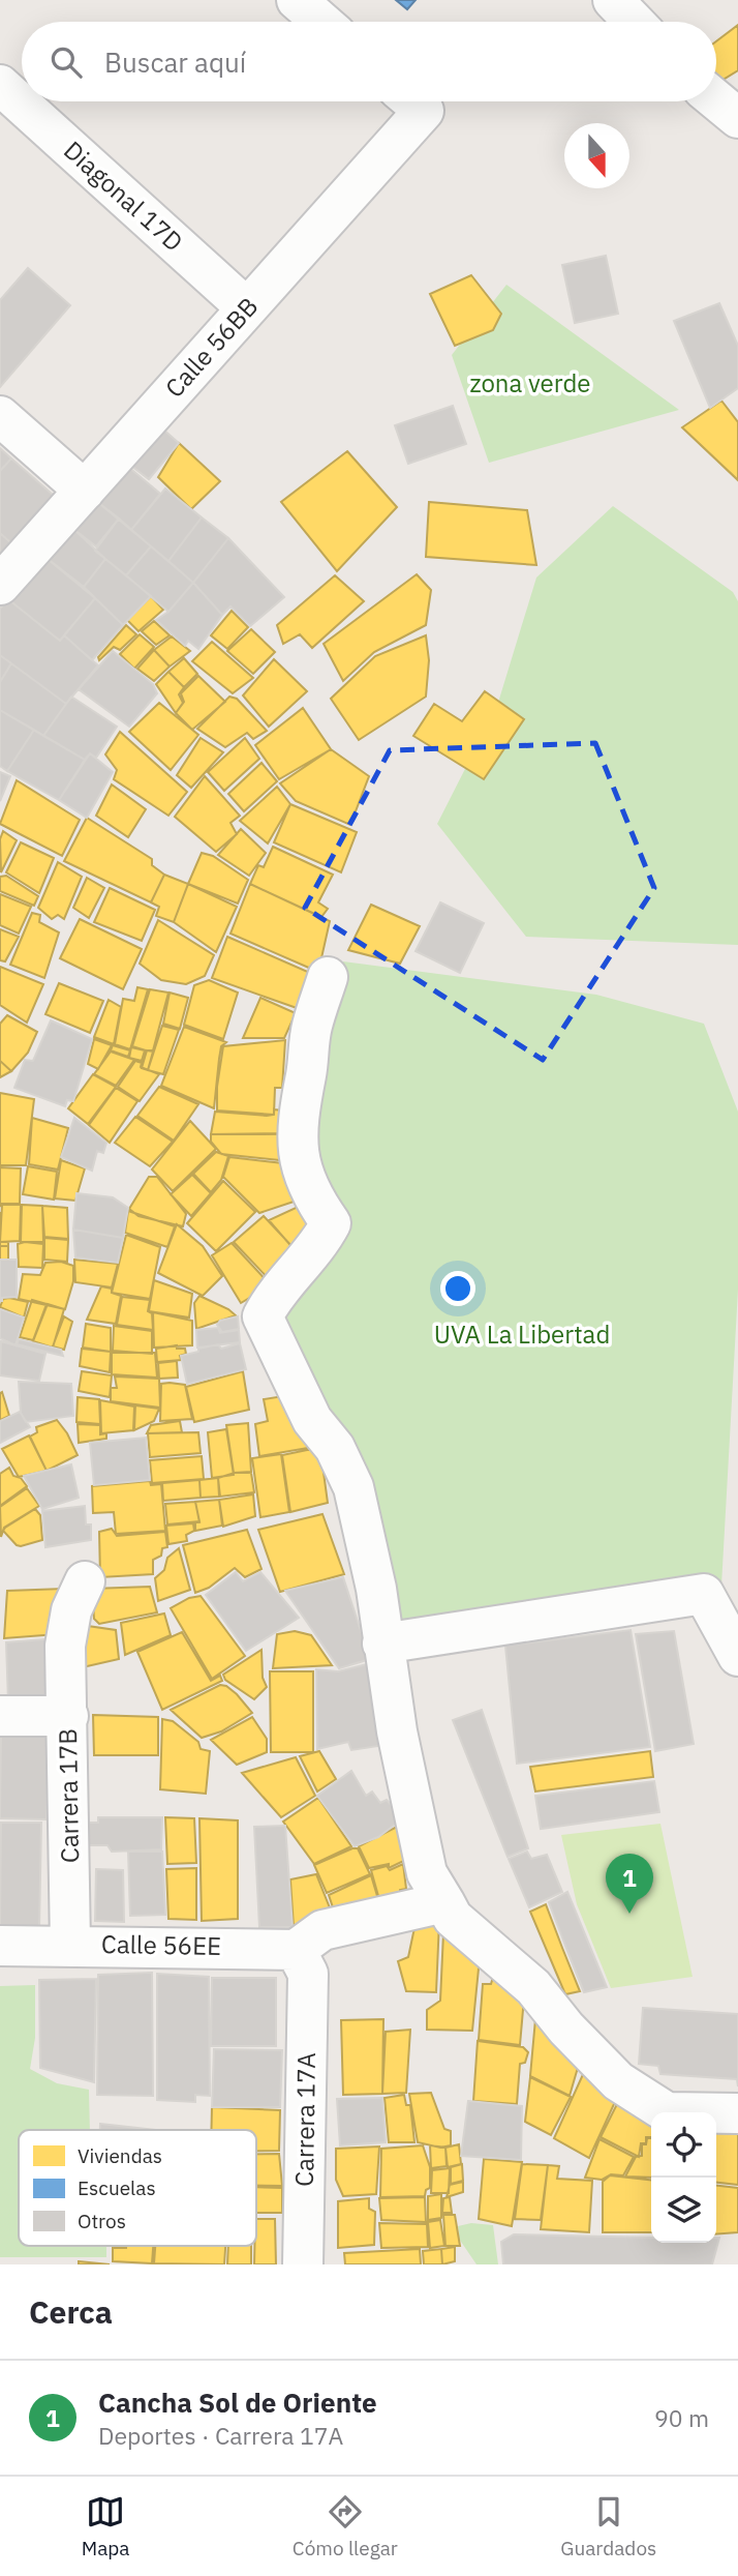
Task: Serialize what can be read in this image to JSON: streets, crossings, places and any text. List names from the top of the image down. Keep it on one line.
{"streets":{"street":["Diagonal 17D","Calle 56BB","Carrera 17B","Calle 56EE","Carrera 17A"]},"crossings":[["Diagonal 17D","Calle 56BB"],["Carrera 17B","Calle 56EE"],["Calle 56EE","Carrera 17A"]],"parks":["zona verde","UVA La Libertad"],"legend":["Viviendas","Escuelas","Otros"],"north":"bottom","page":{"search":"Buscar aquí","pins":"1","heading":"Cerca","list":[{"mark":"1","name":"Cancha Sol de Oriente","note":"Deportes · Carrera 17A","value":"90 m"}],"nav":["Mapa","Cómo llegar","Guardados"]}}
